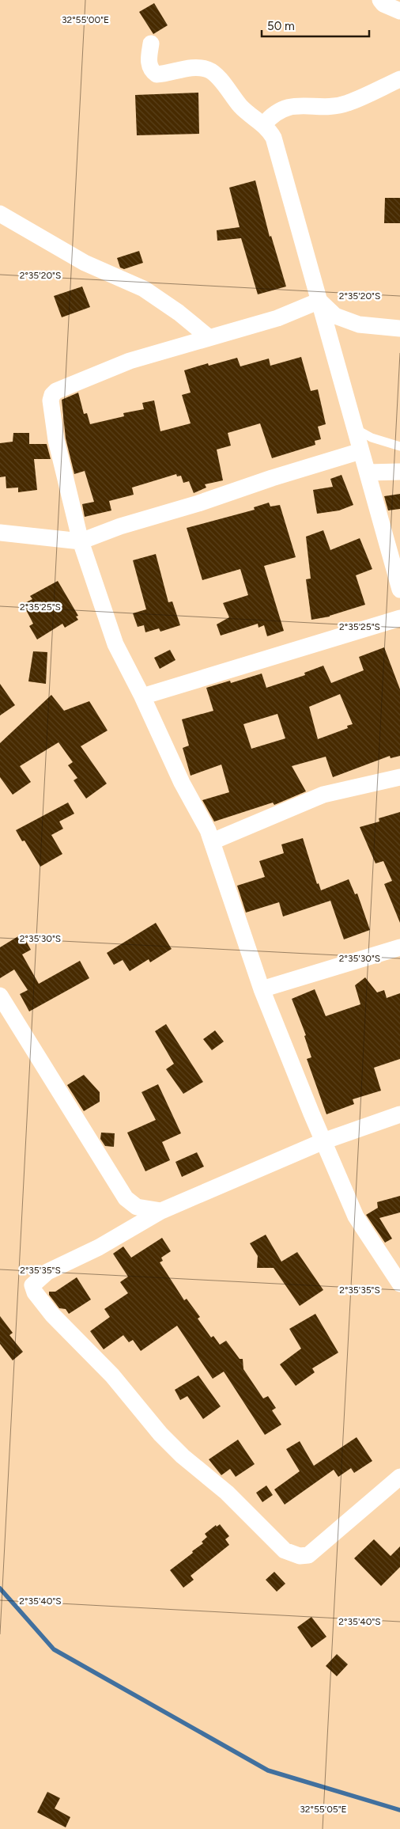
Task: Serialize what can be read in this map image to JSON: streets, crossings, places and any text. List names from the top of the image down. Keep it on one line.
{"scale_bar":"50 m","coordinates":["32°55'00\"E","2°35'20\"S","2°35'25\"S","2°35'30\"S","2°35'35\"S","2°35'40\"S","32°55'05\"E"]}
